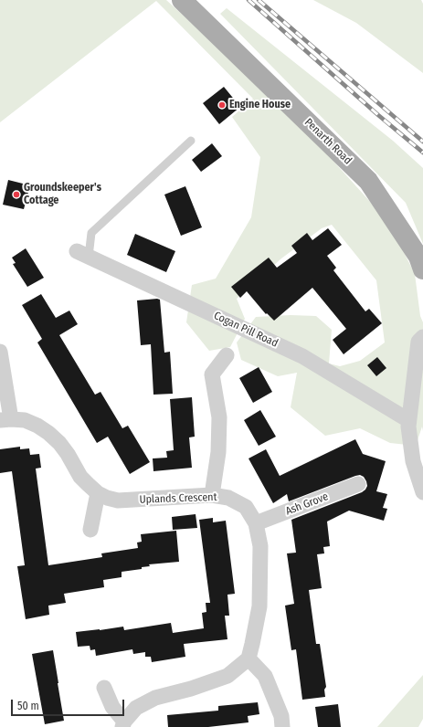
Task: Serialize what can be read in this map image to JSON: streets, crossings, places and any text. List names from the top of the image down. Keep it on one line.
{"streets":{"main road":["Penarth Road"],"street":["Cogan Pill Road","Uplands Crescent","Ash Grove"]},"crossings":[["Uplands Crescent","Ash Grove"]],"places":["Engine House","Groundskeeper's Cottage"],"scale_bar":"50 m"}
